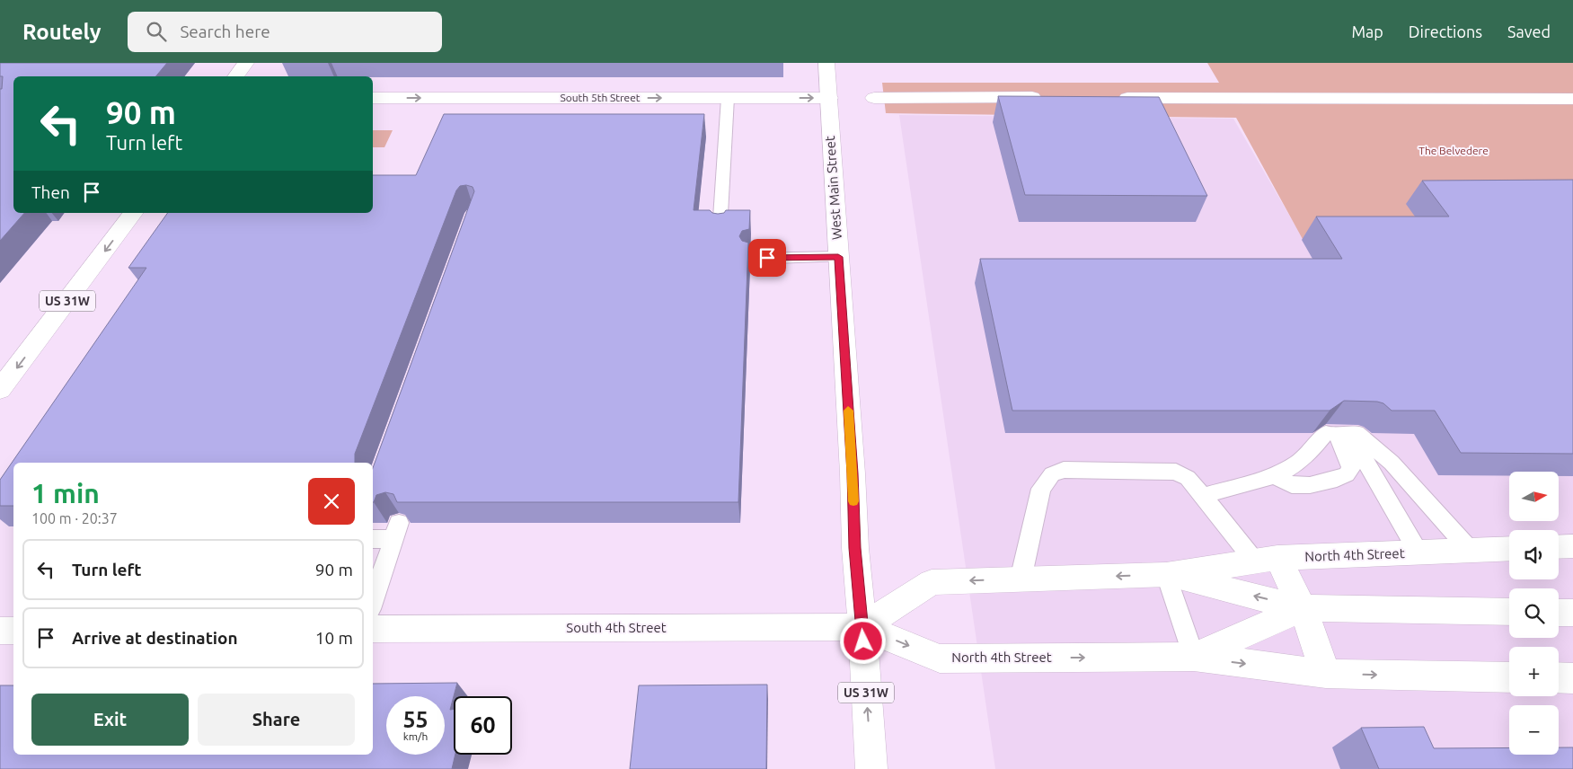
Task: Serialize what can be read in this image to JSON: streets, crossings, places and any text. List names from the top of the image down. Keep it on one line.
{"streets":{"street":["South 5th Street","West Main Street","US 31W","North 4th Street","South 4th Street"]},"crossings":[["South 5th Street","West Main Street"],["West Main Street","North 4th Street"],["West Main Street","South 4th Street"],["North 4th Street","South 4th Street"]],"one_way":["South 5th Street"],"parks":["The Belvedere"],"north":"right","page":{"header":"Routely","search":"Search here","nav":["Map","Directions","Saved"],"turn":["90 m","Turn left"],"then":"Then","heading":["1 min","100 m · 20:37"],"map_buttons":["+","−"],"list":[{"name":"Turn left","value":"90 m"},{"name":"Arrive at destination","value":"10 m"}],"buttons":["Exit","Share"],"speed":"55 km/h","limit":"60"}}
